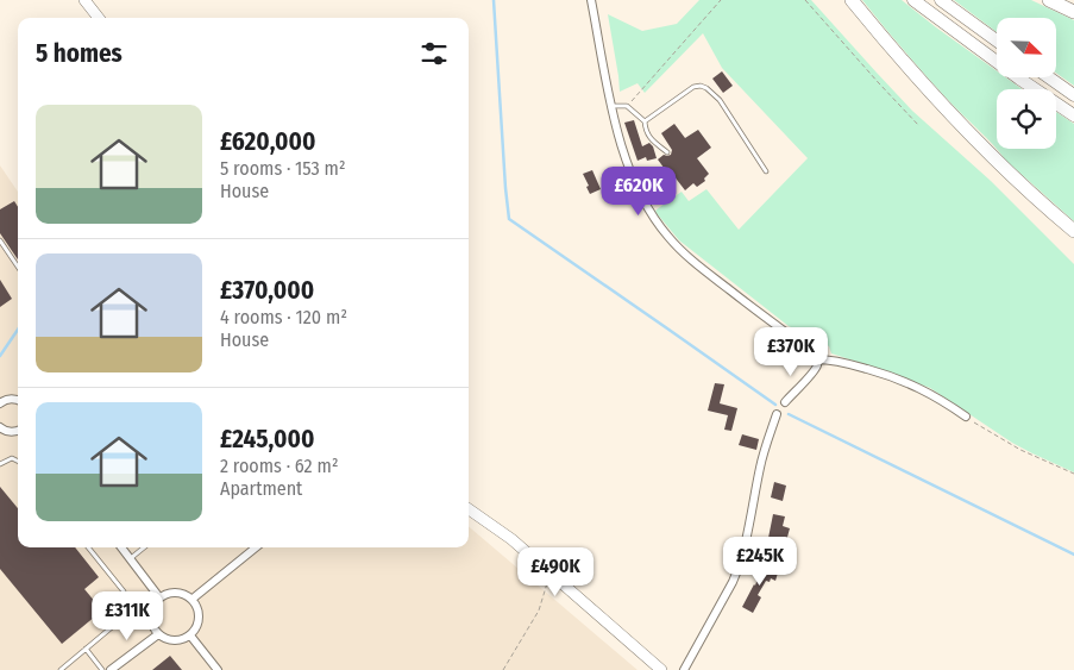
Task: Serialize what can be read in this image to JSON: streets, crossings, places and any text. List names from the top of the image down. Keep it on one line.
{"north":"bottom right","page":{"heading":"5 homes","list":[{"name":"£620,000","note":"5 rooms · 153 m² · House"},{"name":"£370,000","note":"4 rooms · 120 m² · House"},{"name":"£245,000","note":"2 rooms · 62 m² · Apartment"}],"price":["£620K","£370K","£245K","£490K","£311K"]}}
